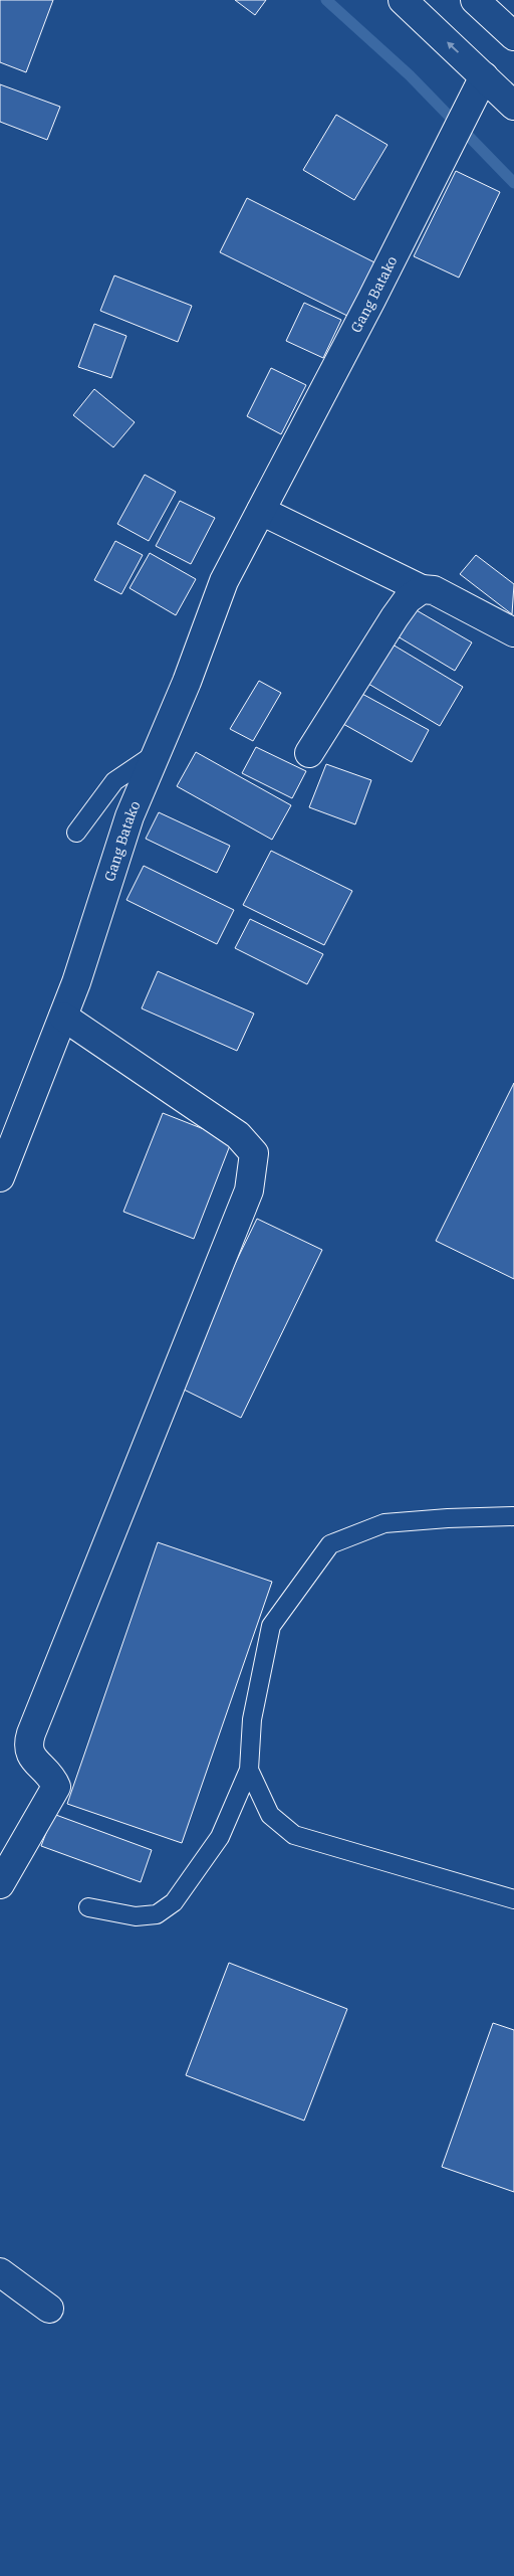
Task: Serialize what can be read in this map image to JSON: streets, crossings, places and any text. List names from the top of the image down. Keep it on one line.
{"streets":{"main road":["Gang Batako"]}}
